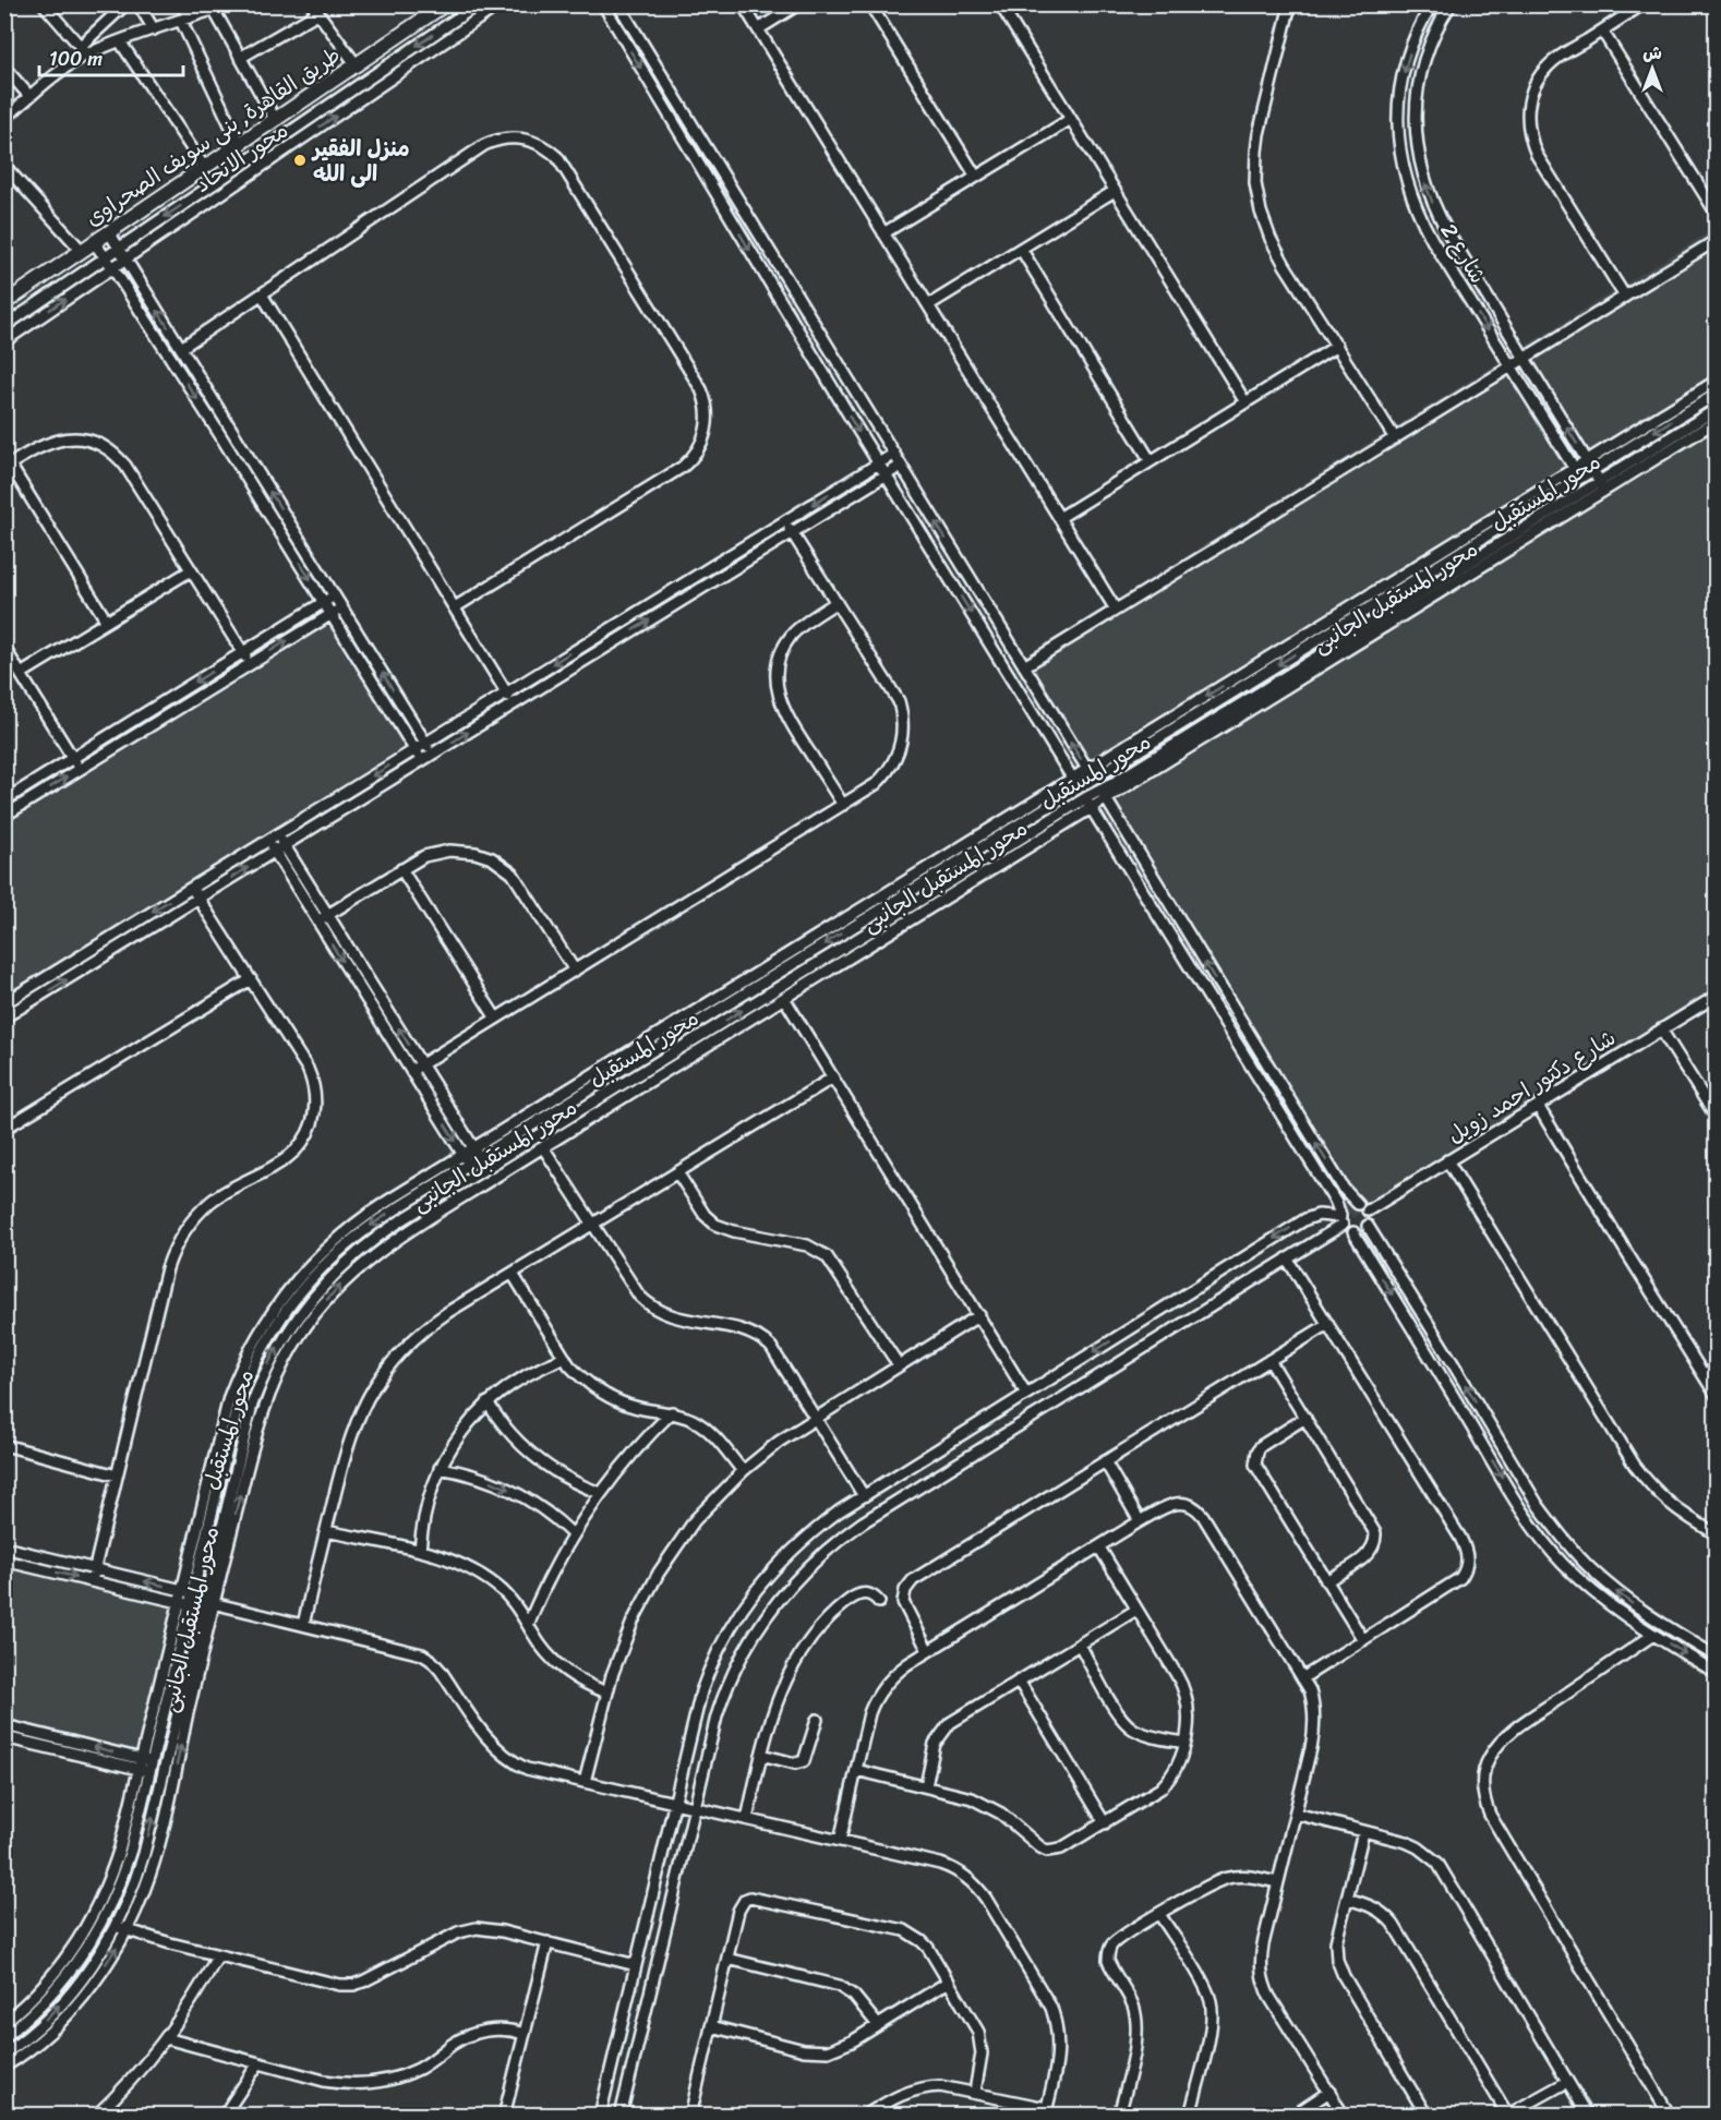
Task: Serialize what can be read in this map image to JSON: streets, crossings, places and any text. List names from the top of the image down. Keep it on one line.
{"streets":{"main road":["طريق القاهرة, بنى سويف الصحراوى"],"street":["محور الاتحاد","شارع 2","محور المستقبل","محور المستقبل الجانبى","شارع دكتور احمد زويل"]},"crossings":[["شارع 2","محور المستقبل"],["شارع 2","محور المستقبل الجانبى"],["محور المستقبل","محور المستقبل الجانبى"]],"places":["منزل الفقير الى الله"],"scale_bar":"100 m","north":"top"}
